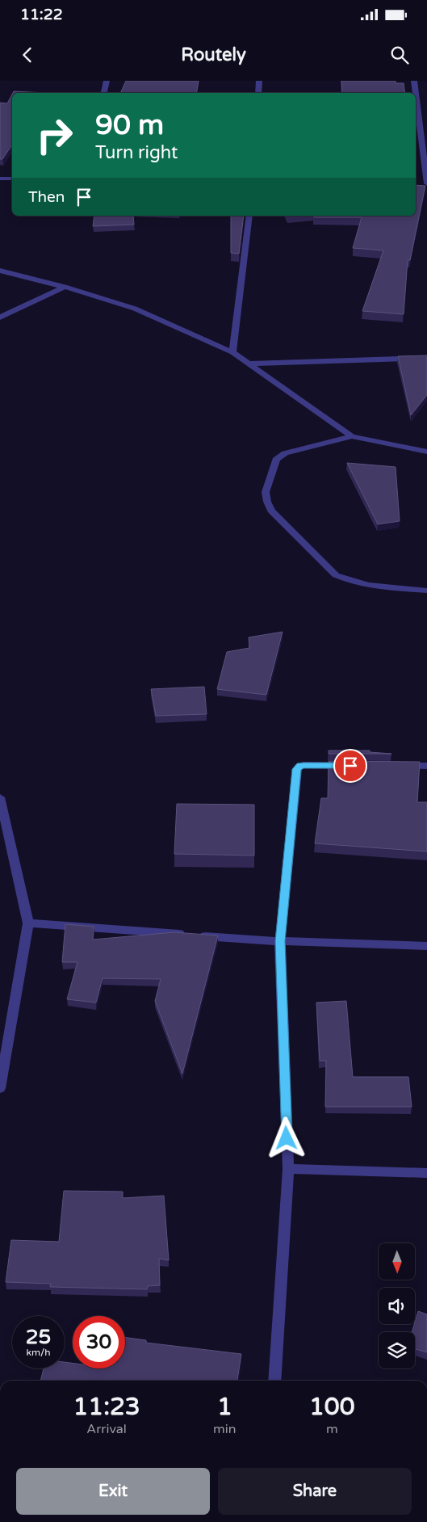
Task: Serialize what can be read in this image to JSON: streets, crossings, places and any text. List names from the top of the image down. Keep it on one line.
{"north":"bottom","page":{"status":"11:22","header":"Routely","turn":["90 m","Turn right"],"then":"Then","speed":"25 km/h","limit":"30","eta":["11:23","Arrival","1","min","100","m"],"buttons":["Exit","Share"]}}
